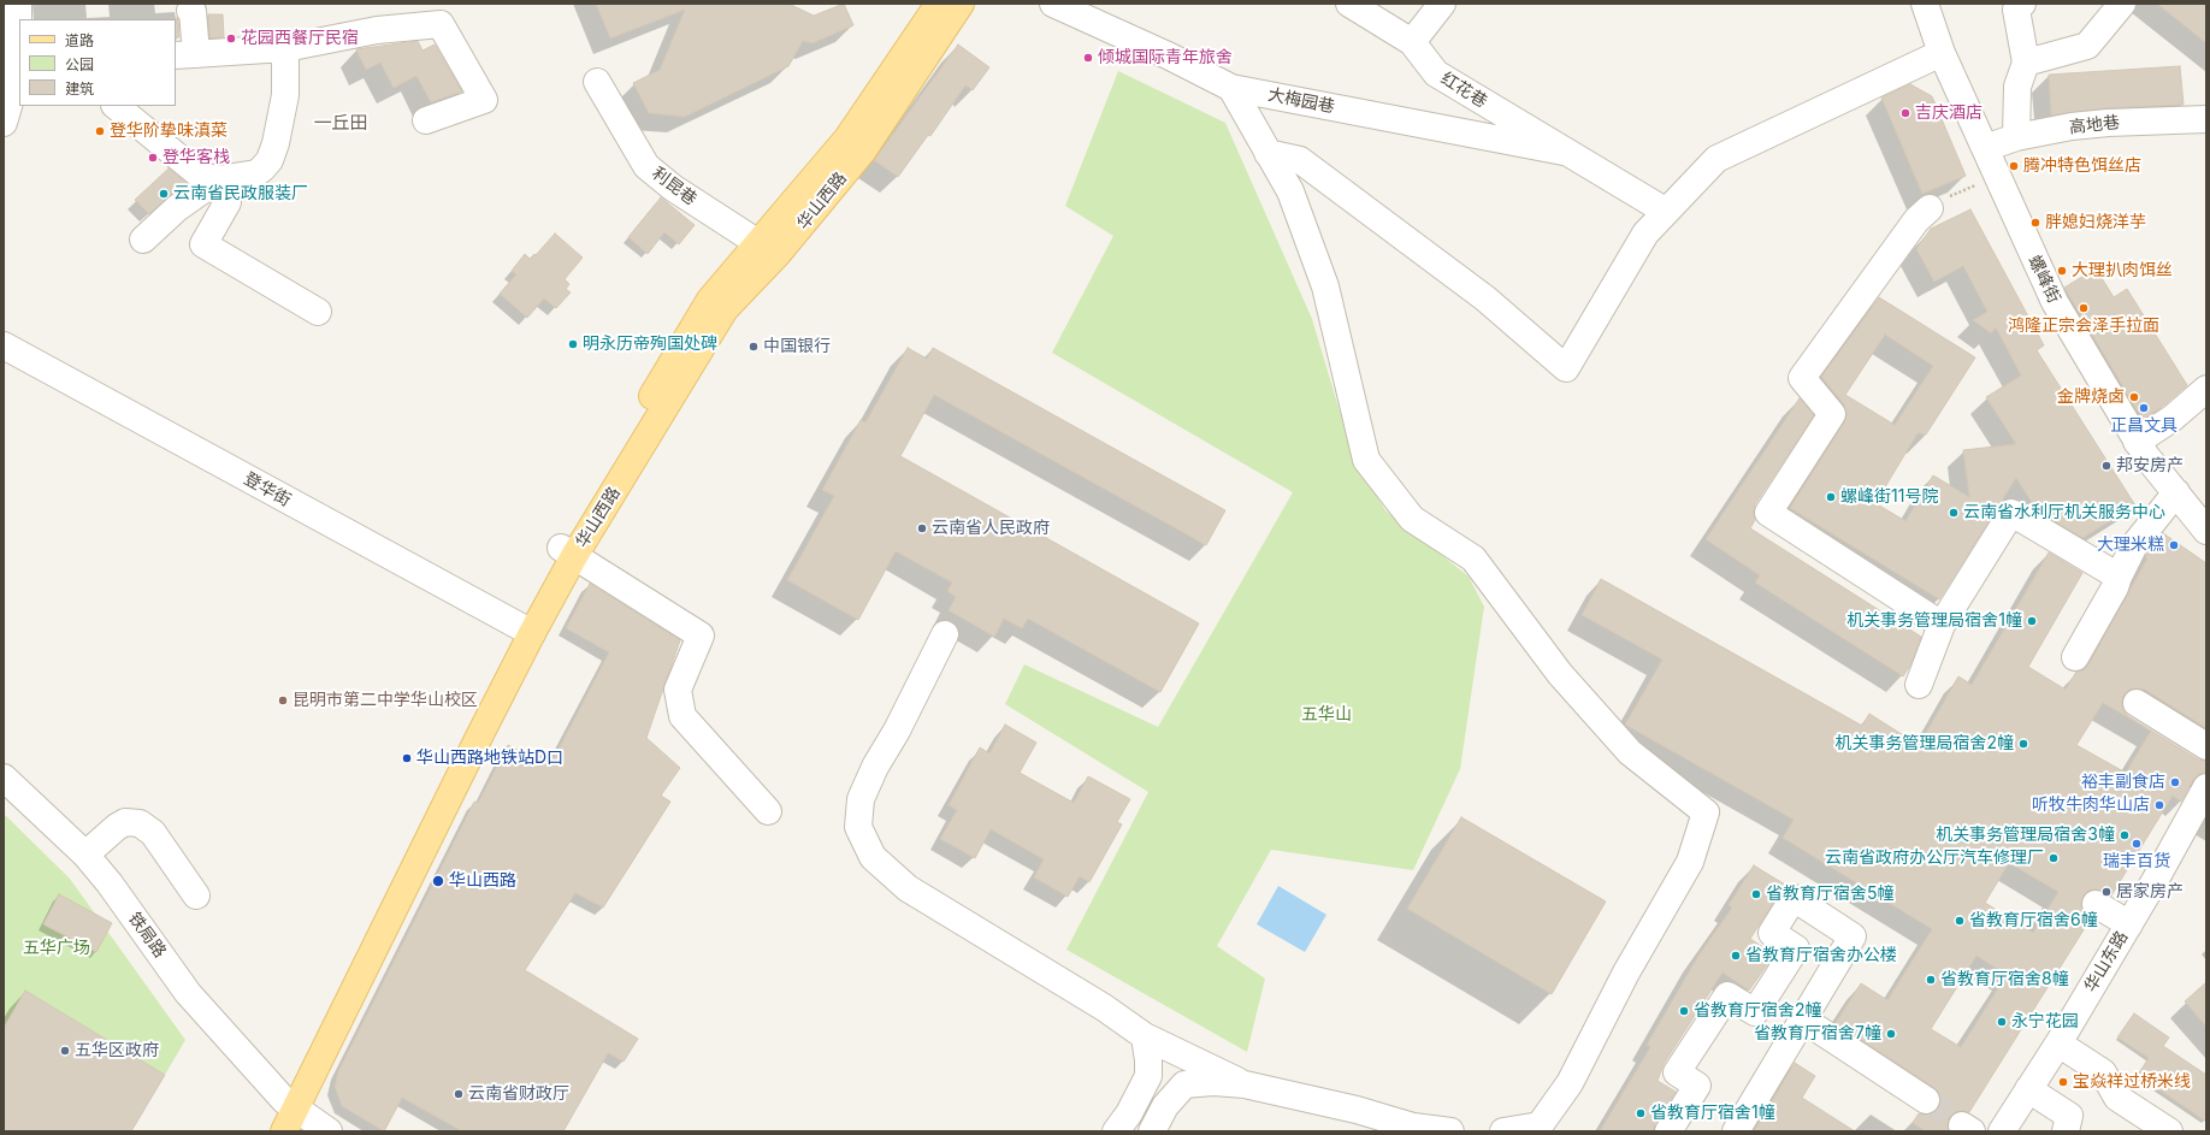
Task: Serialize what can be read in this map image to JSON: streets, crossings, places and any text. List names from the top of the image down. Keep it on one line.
{"streets":{"main road":["华山西路"],"street":["红花巷","大梅园巷","高地巷","利昆巷","螺峰街","登华街","铁局路","华山东路"]},"crossings":[["红花巷","大梅园巷"],["高地巷","螺峰街"],["利昆巷","华山西路"],["华山西路","登华街"],["华山西路","铁局路"]],"districts":["一丘田"],"parks":["五华山","五华广场"],"places":["花园西餐厅民宿","倾城国际青年旅舍","吉庆酒店","登华阶挚味滇菜","登华客栈","腾冲特色饵丝店","云南省民政服装厂","胖媳妇烧洋芋","大理扒肉饵丝","鸿隆正宗会泽手拉面","明永历帝殉国处碑","中国银行","金牌烧卤","正昌文具","邦安房产","螺峰街11号院","云南省水利厅机关服务中心","云南省人民政府","大理米糕","机关事务管理局宿舍1幢","昆明市第二中学华山校区","机关事务管理局宿舍2幢","华山西路地铁站D口","裕丰副食店","听牧牛肉华山店","机关事务管理局宿舍3幢","瑞丰百货","云南省政府办公厅汽车修理厂","华山西路","居家房产","省教育厅宿舍5幢","省教育厅宿舍6幢","省教育厅宿舍办公楼","省教育厅宿舍8幢","省教育厅宿舍2幢","永宁花园","省教育厅宿舍7幢","五华区政府","宝焱祥过桥米线","云南省财政厅","省教育厅宿舍1幢"],"legend":["道路","公园","建筑"]}
